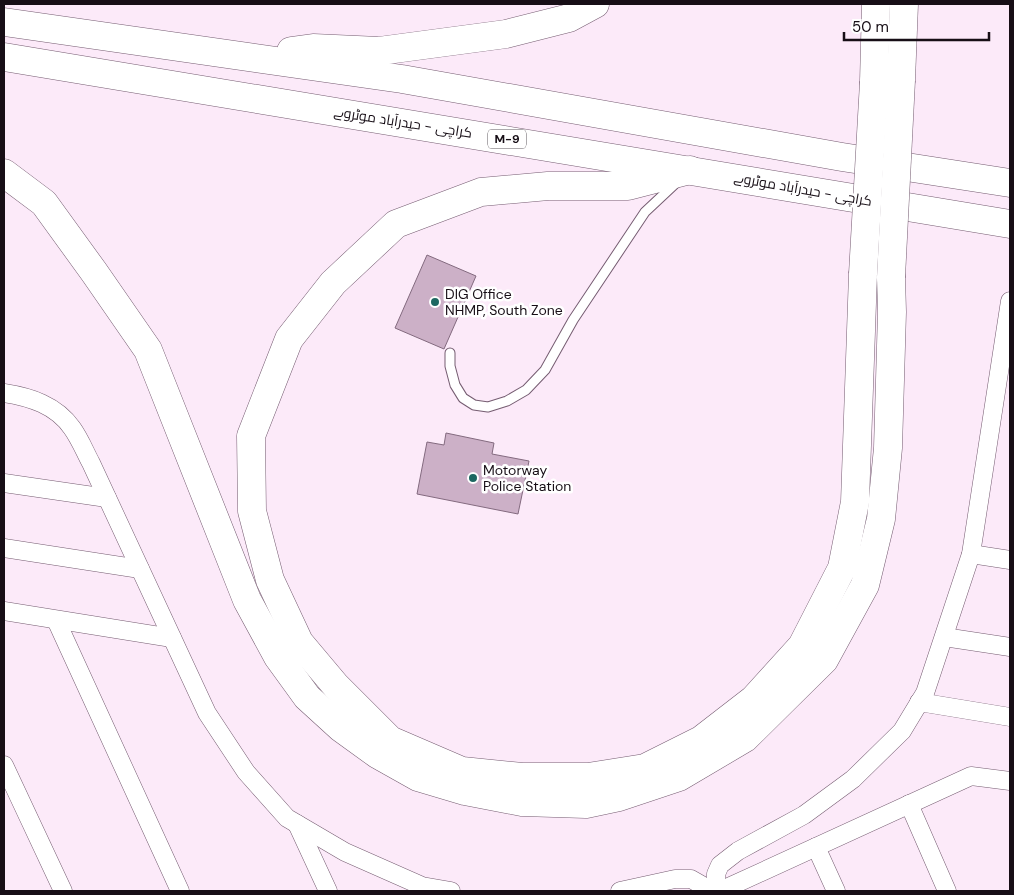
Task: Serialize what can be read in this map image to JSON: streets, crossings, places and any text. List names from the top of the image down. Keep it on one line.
{"streets":{"highway":["کراچی - حیدرآباد موٹروے","M-9"]},"places":["DIG Office NHMP, South Zone","Motorway Police Station"],"scale_bar":"50 m"}
